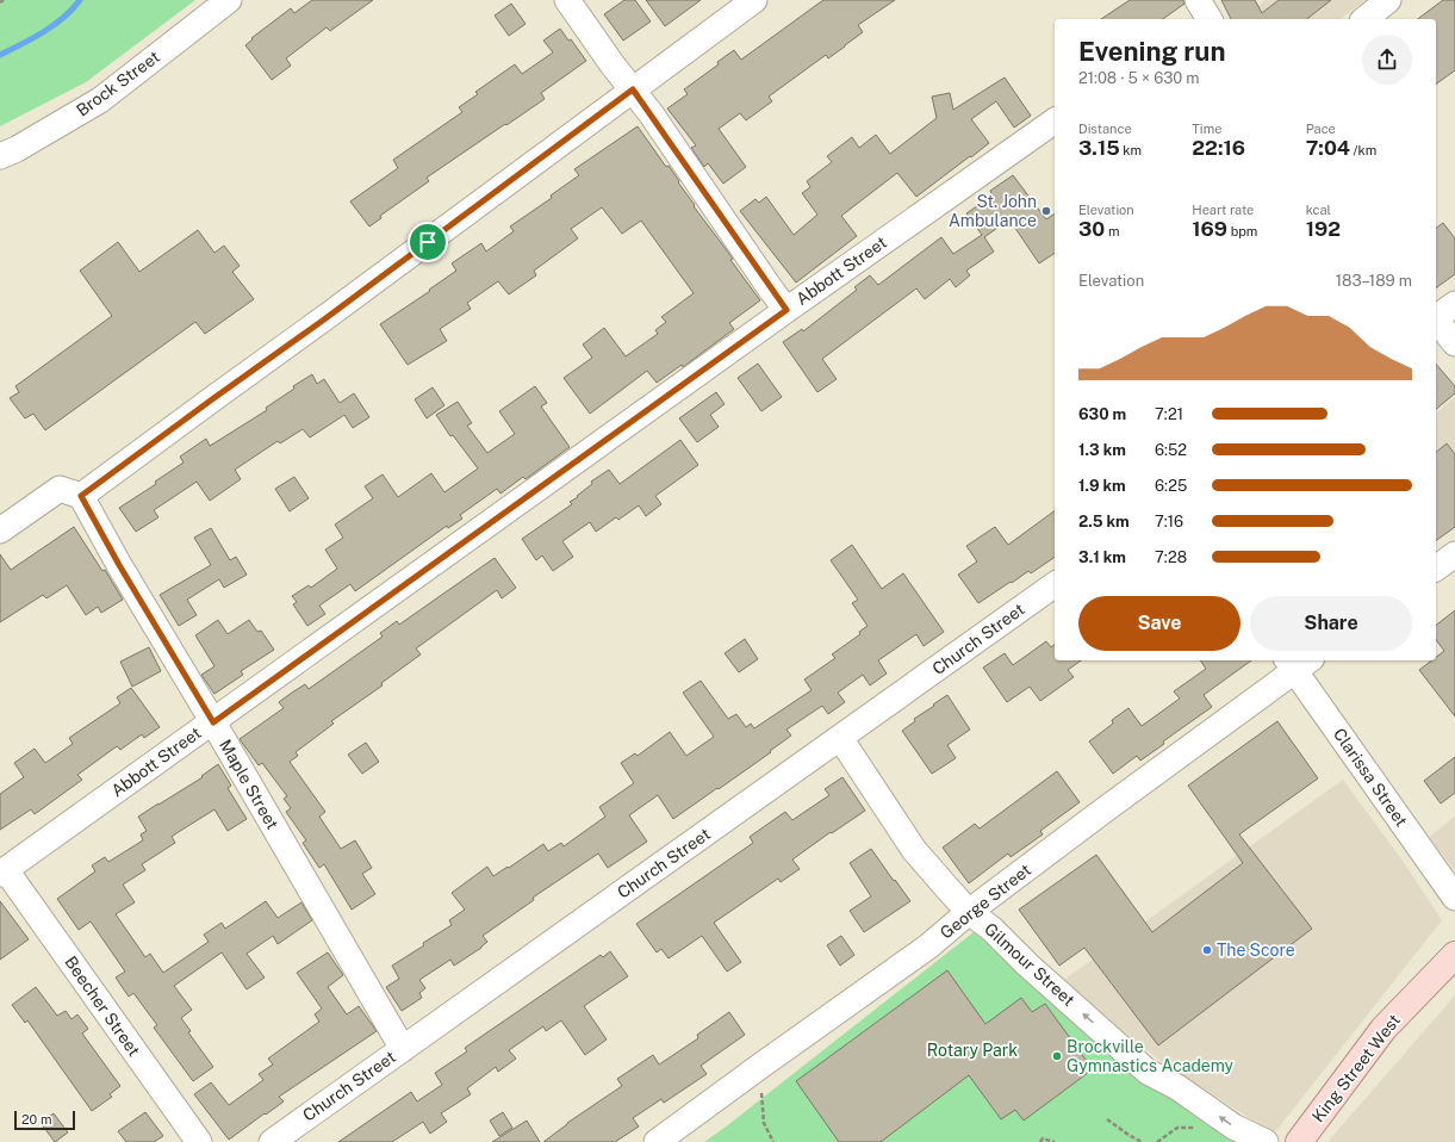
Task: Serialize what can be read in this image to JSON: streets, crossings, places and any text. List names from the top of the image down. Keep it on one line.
{"streets":{"main road":["King Street West"],"street":["Brock Street","Abbott Street","Church Street","Clarissa Street","Maple Street","George Street","Gilmour Street","Beecher Street"]},"crossings":[["Abbott Street","Maple Street"],["Abbott Street","Beecher Street"],["Church Street","Maple Street"],["Church Street","Gilmour Street"],["Clarissa Street","George Street"],["George Street","Gilmour Street"]],"one_way":["Gilmour Street"],"parks":["Rotary Park"],"places":["St. John Ambulance","The Score","Brockville Gymnastics Academy"],"scale_bar":"20 m","page":{"heading":["Evening run","21:08 · 5 × 630 m"],"stats":[["Distance","3.15 km"],["Time","22:16"],["Pace","7:04 /km"],["Elevation","30 m"],["Heart rate","169 bpm"],["kcal","192"]],"chart":["Elevation","183–189 m"],"list":[{"name":"630 m","note":"7:21"},{"name":"1.3 km","note":"6:52"},{"name":"1.9 km","note":"6:25"},{"name":"2.5 km","note":"7:16"},{"name":"3.1 km","note":"7:28"}],"buttons":["Save","Share"],"scale":"20 m"}}
